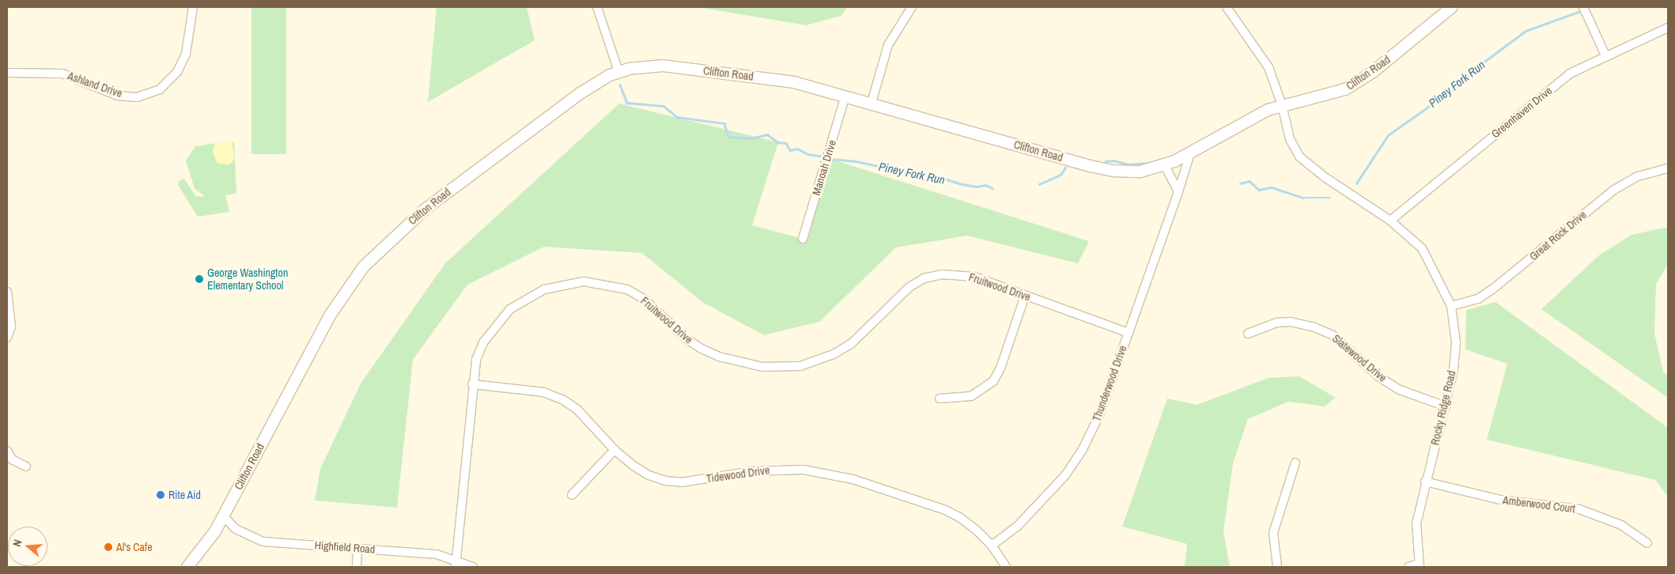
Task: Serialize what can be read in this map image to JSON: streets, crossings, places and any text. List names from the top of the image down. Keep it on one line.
{"streets":{"main road":["Clifton Road"],"street":["Ashland Drive","Greenhaven Drive","Manoah Drive","Great Rock Drive","Fruitwood Drive","Slatewood Drive","Thunderwood Drive","Rocky Ridge Road","Tidewood Drive","Amberwood Court","Highfield Road"]},"crossings":[["Clifton Road","Manoah Drive"],["Clifton Road","Thunderwood Drive"],["Clifton Road","Rocky Ridge Road"],["Clifton Road","Highfield Road"],["Greenhaven Drive","Rocky Ridge Road"],["Great Rock Drive","Rocky Ridge Road"],["Fruitwood Drive","Thunderwood Drive"],["Fruitwood Drive","Tidewood Drive"],["Fruitwood Drive","Highfield Road"],["Slatewood Drive","Rocky Ridge Road"],["Thunderwood Drive","Tidewood Drive"],["Rocky Ridge Road","Amberwood Court"]],"water":["Piney Fork Run"],"places":["George Washington Elementary School","Rite Aid","Al's Cafe"],"north":"left"}
